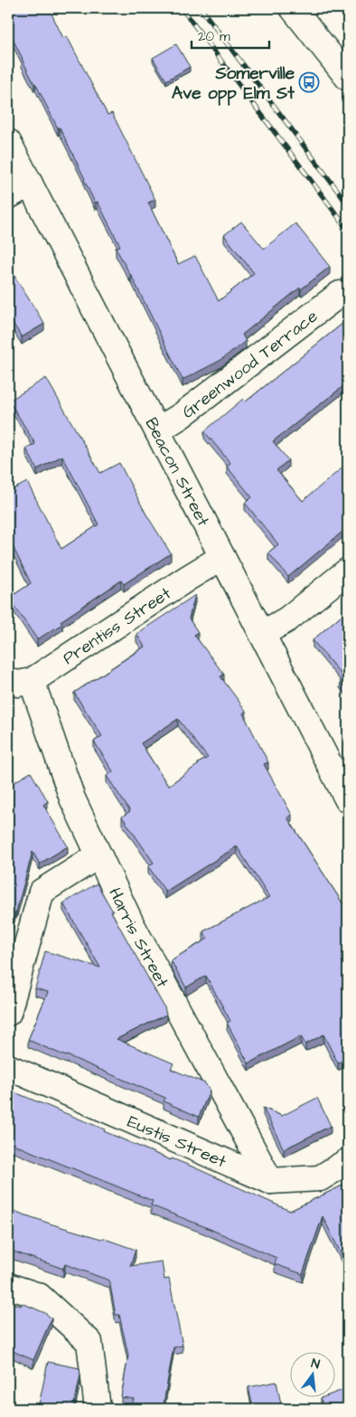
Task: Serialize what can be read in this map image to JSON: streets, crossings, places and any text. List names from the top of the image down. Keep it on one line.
{"streets":{"street":["Greenwood Terrace","Beacon Street","Prentiss Street","Harris Street","Eustis Street"]},"crossings":[["Greenwood Terrace","Beacon Street"],["Beacon Street","Prentiss Street"],["Prentiss Street","Harris Street"],["Harris Street","Eustis Street"]],"places":{"bus stop":["Somerville Ave opp Elm St"]},"scale_bar":"20 m","north":"top"}
